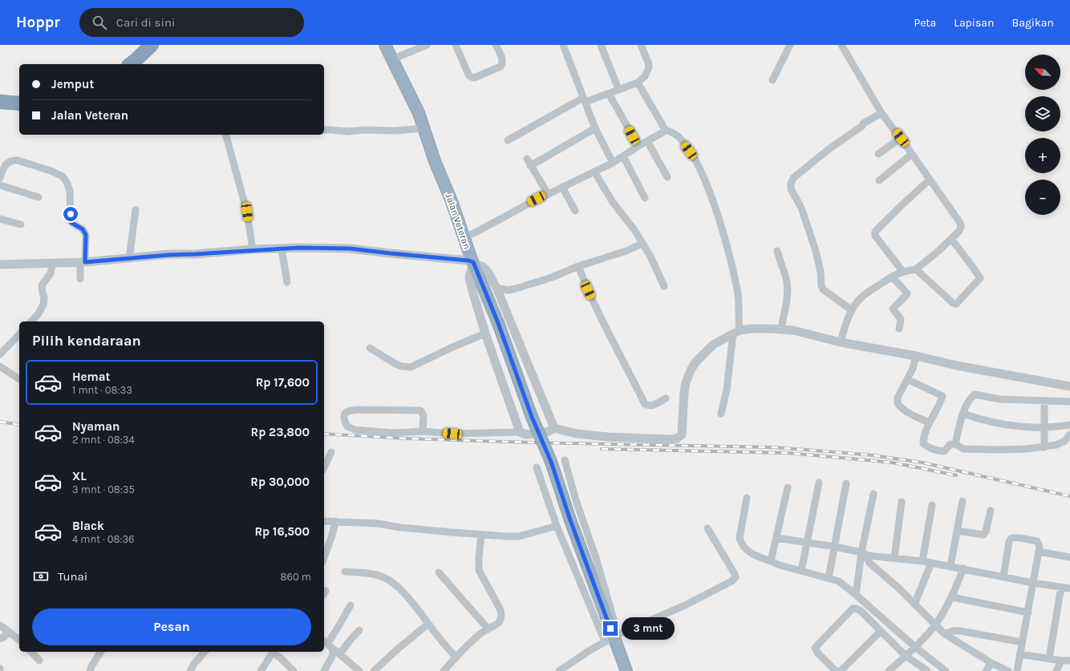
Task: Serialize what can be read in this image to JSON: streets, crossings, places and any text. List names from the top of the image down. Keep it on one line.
{"streets":{"highway":["Jalan Veteran"]},"north":"top left","page":{"header":"Hoppr","search":"Cari di sini","nav":["Peta","Lapisan","Bagikan"],"map_buttons":["+","−"],"banner":["Jemput","Jalan Veteran"],"heading":"Pilih kendaraan","list":[{"name":"Hemat","note":"1 mnt · 08:33","value":"Rp 17,600"},{"name":"Nyaman","note":"2 mnt · 08:34","value":"Rp 23,800"},{"name":"XL","note":"3 mnt · 08:35","value":"Rp 30,000"},{"name":"Black","note":"4 mnt · 08:36","value":"Rp 16,500"}],"pay":["Tunai","860 m"],"buttons":"Pesan","bubble":"3 mnt"}}
